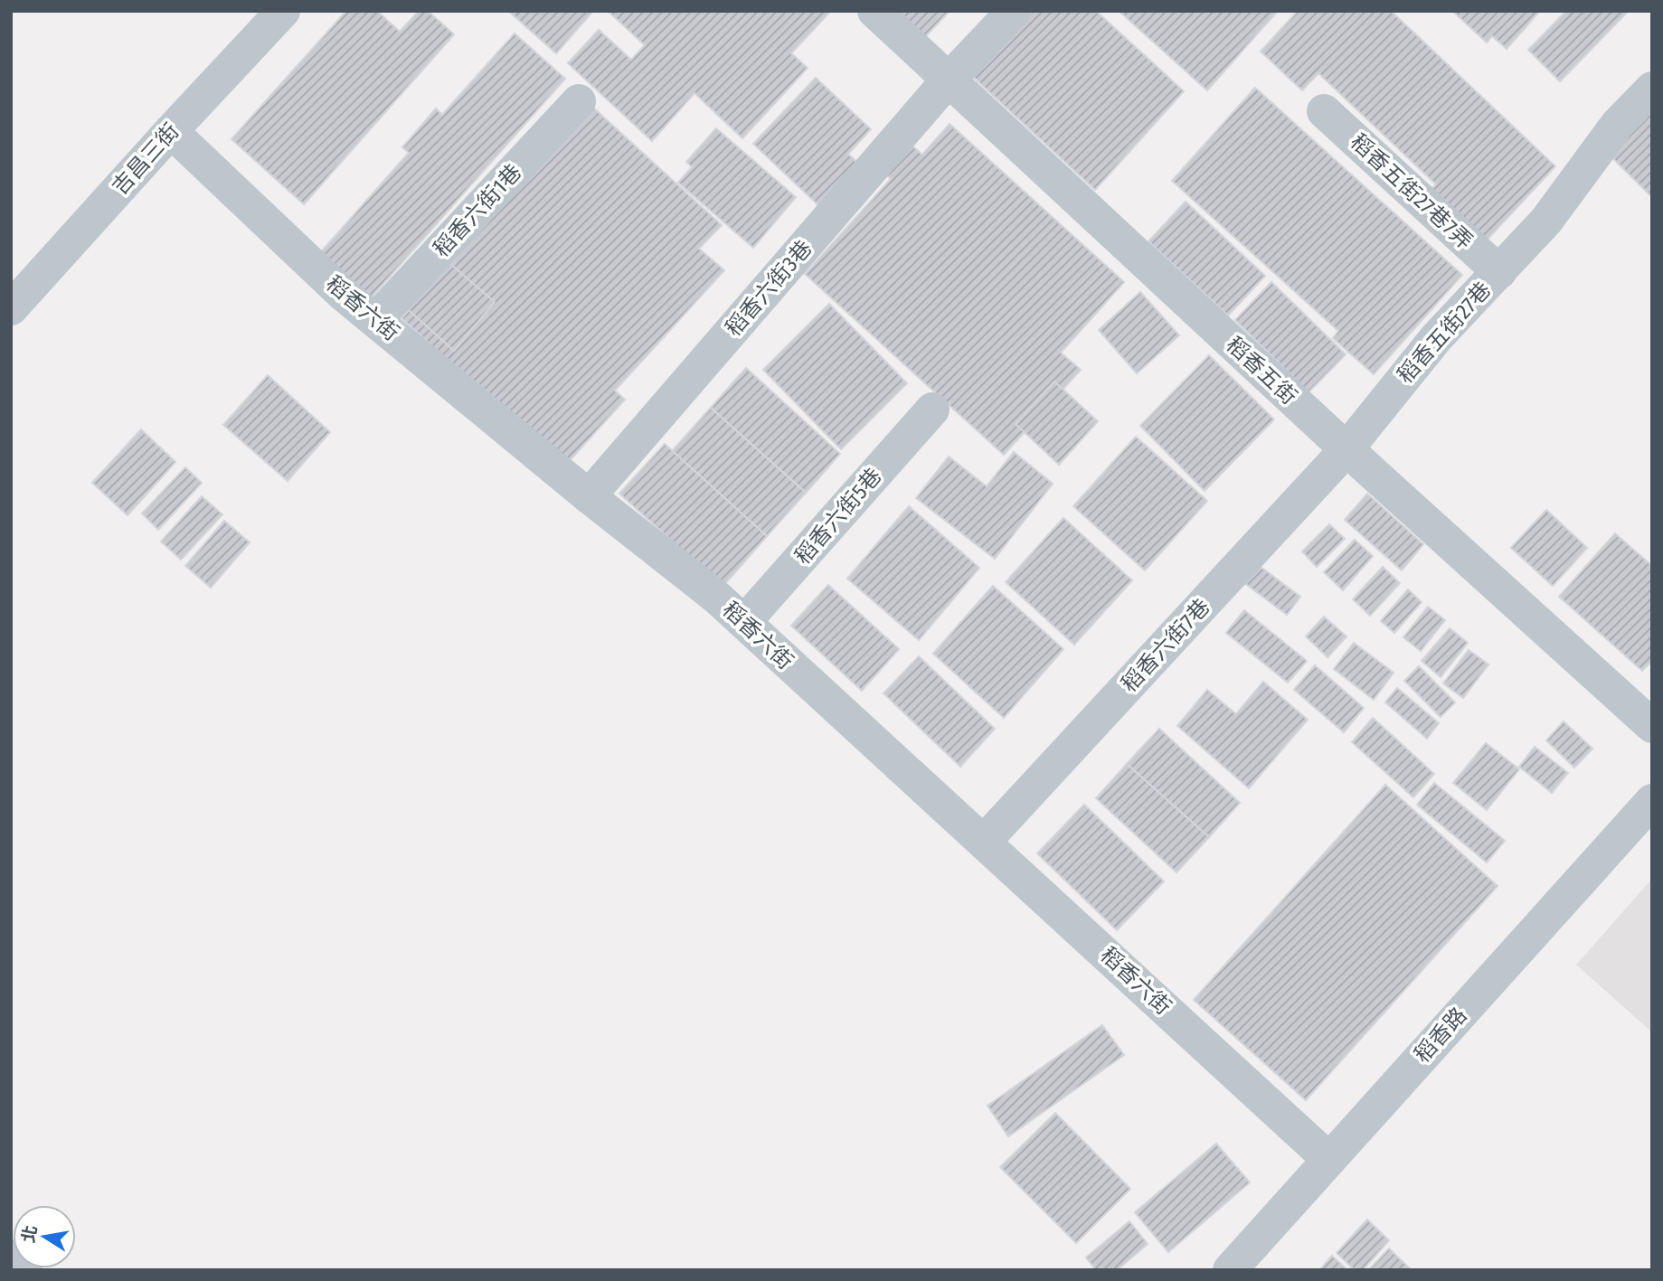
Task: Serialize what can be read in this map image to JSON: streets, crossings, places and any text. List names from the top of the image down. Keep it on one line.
{"streets":{"street":["吉昌三街","稻香五街27巷7弄","稻香六街1巷","稻香六街3巷","稻香六街","稻香五街27巷","稻香五街","稻香六街5巷","稻香六街7巷","稻香路"]},"crossings":[["吉昌三街","稻香六街"],["稻香五街27巷7弄","稻香五街27巷"],["稻香六街1巷","稻香六街"],["稻香六街3巷","稻香六街"],["稻香六街3巷","稻香五街"],["稻香六街","稻香六街5巷"],["稻香六街","稻香六街7巷"],["稻香六街","稻香路"],["稻香五街27巷","稻香五街"],["稻香五街27巷","稻香六街7巷"],["稻香五街","稻香六街7巷"]],"north":"left"}
